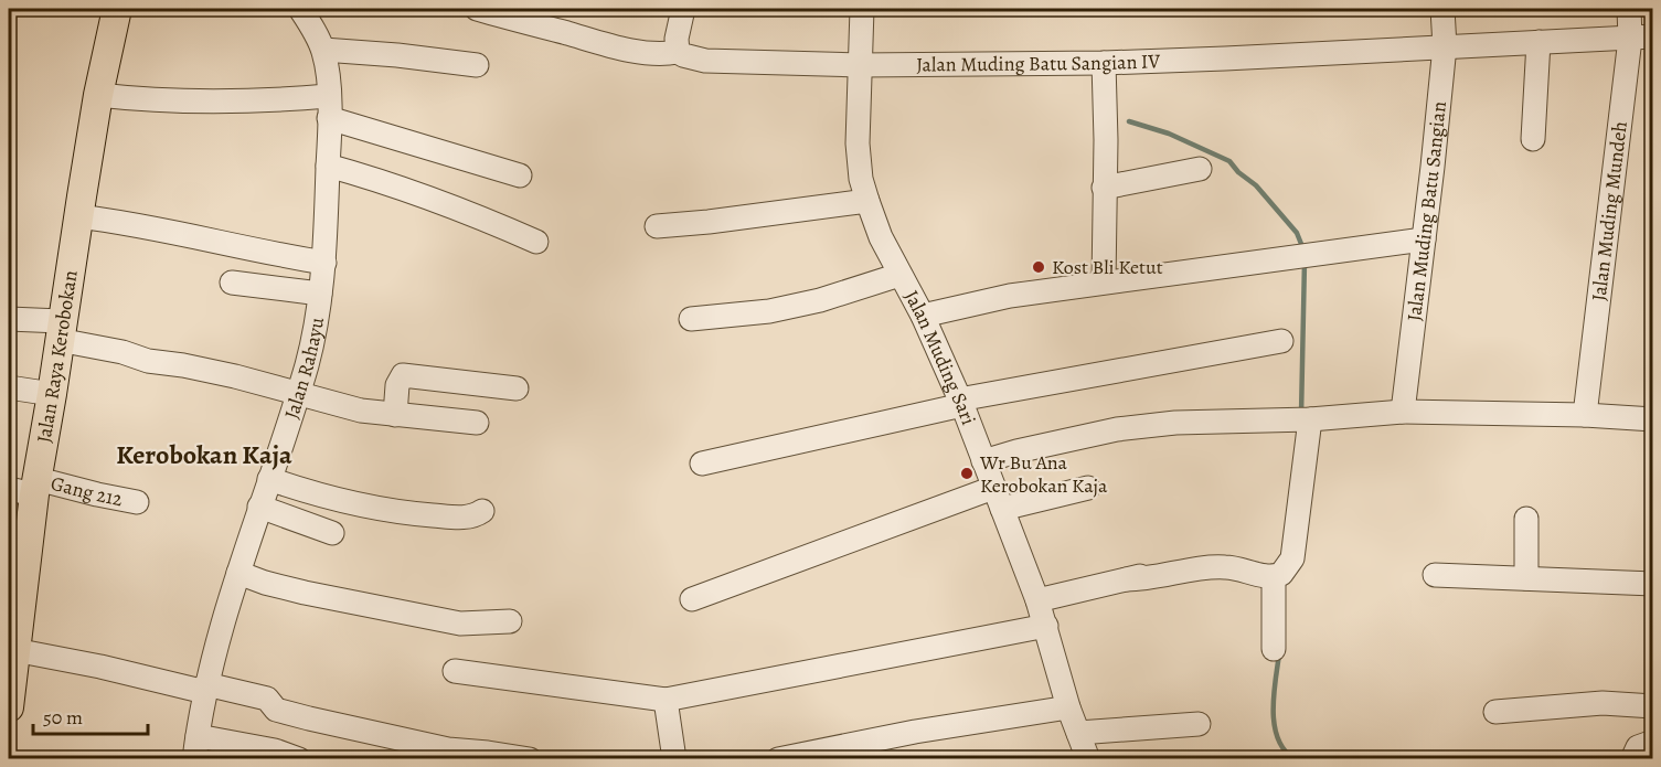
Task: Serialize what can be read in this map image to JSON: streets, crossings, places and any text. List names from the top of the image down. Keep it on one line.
{"streets":{"main road":["Jalan Raya Kerobokan"],"street":["Jalan Muding Batu Sangian IV","Jalan Muding Batu Sangian","Jalan Muding Mundeh","Jalan Muding Sari","Jalan Rahayu","Gang 212"]},"crossings":[["Jalan Muding Batu Sangian IV","Jalan Muding Batu Sangian"],["Jalan Muding Batu Sangian IV","Jalan Muding Mundeh"],["Jalan Muding Batu Sangian IV","Jalan Muding Sari"],["Jalan Raya Kerobokan","Gang 212"]],"districts":["Kerobokan Kaja"],"places":["Kost Bli Ketut","Wr Bu Ana Kerobokan Kaja"],"scale_bar":"50 m"}
